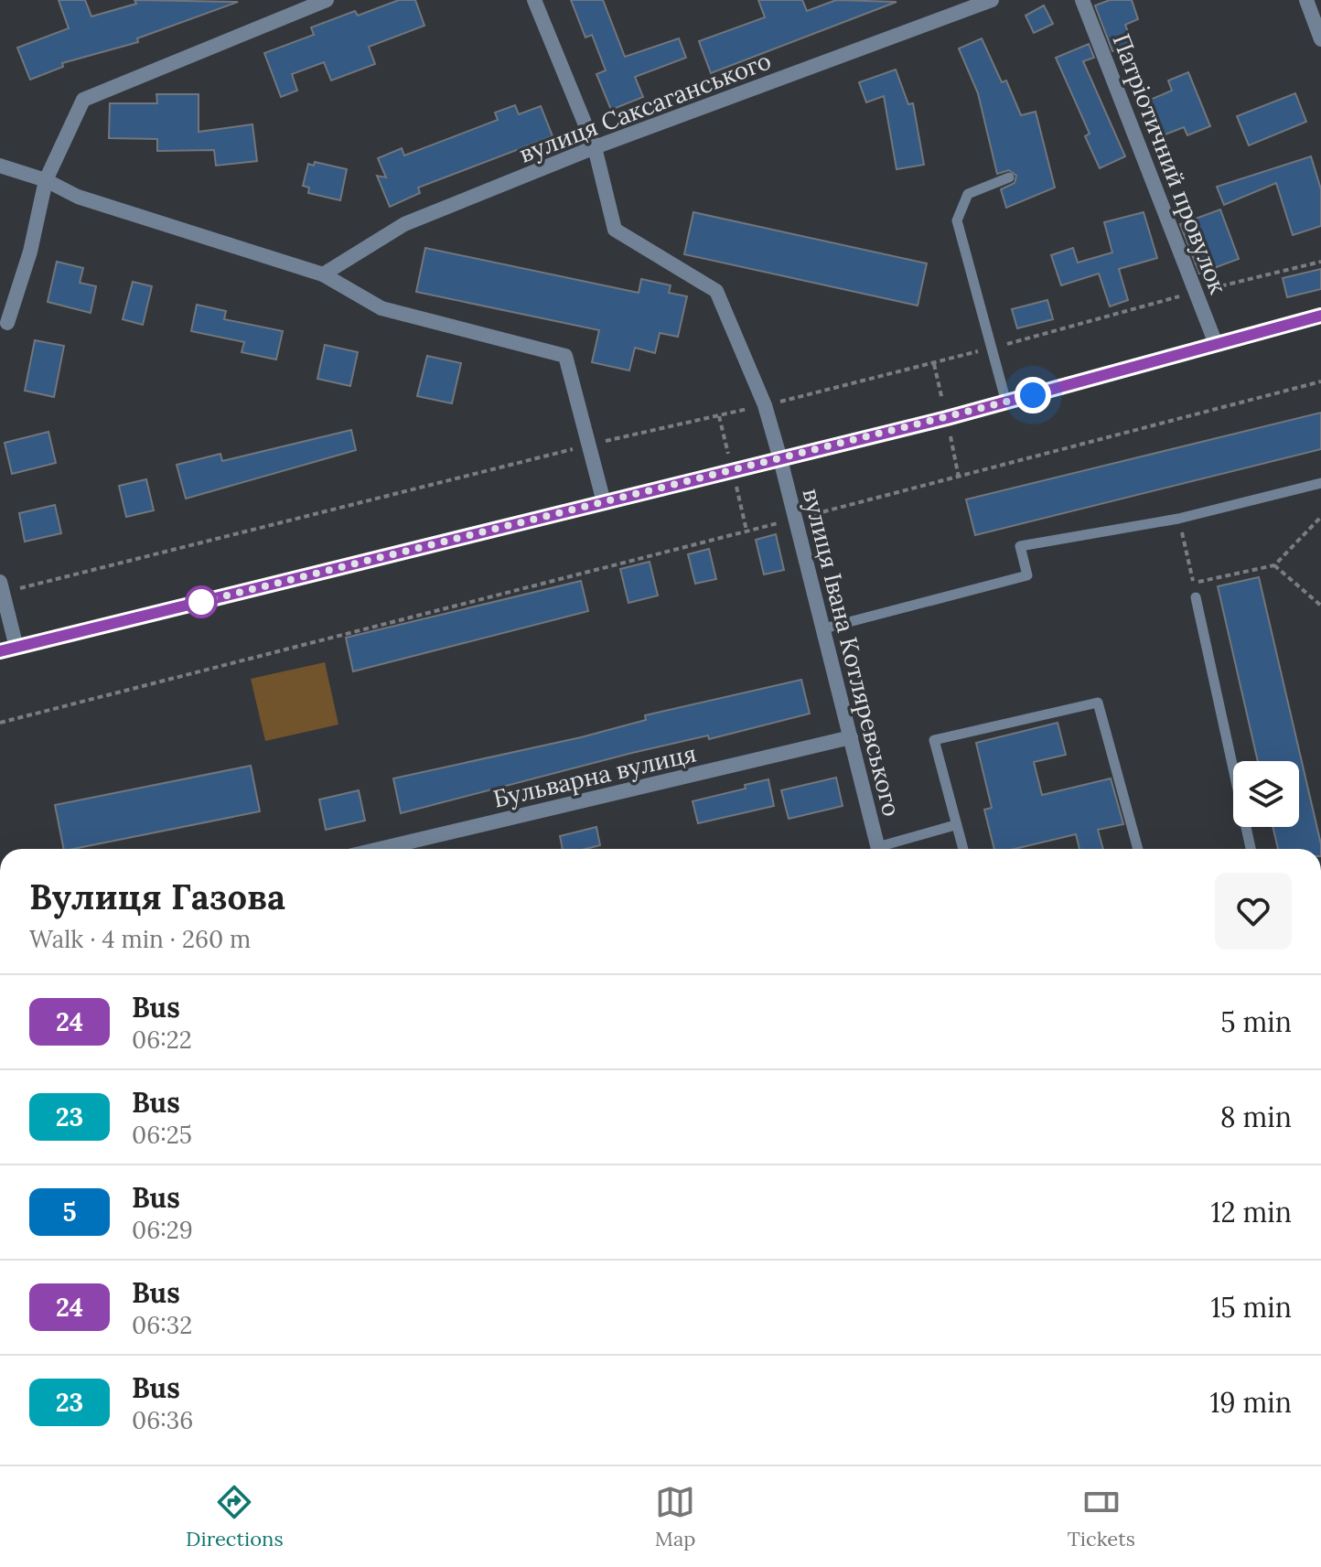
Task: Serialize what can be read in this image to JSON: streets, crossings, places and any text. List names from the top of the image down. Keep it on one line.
{"streets":{"street":["вулиця Саксаганського","Патріотичний провулок","вулиця Івана Котляревського","Бульварна вулиця"]},"crossings":[["вулиця Саксаганського","вулиця Івана Котляревського"],["вулиця Івана Котляревського","Бульварна вулиця"]],"lines":["bus line 24"],"page":{"heading":["Вулиця Газова","Walk · 4 min · 260 m"],"list":[{"mark":"24","name":"Bus","note":"06:22","value":"5 min"},{"mark":"23","name":"Bus","note":"06:25","value":"8 min"},{"mark":"5","name":"Bus","note":"06:29","value":"12 min"},{"mark":"24","name":"Bus","note":"06:32","value":"15 min"},{"mark":"23","name":"Bus","note":"06:36","value":"19 min"}],"tabs":["Directions","Map","Tickets"]}}
